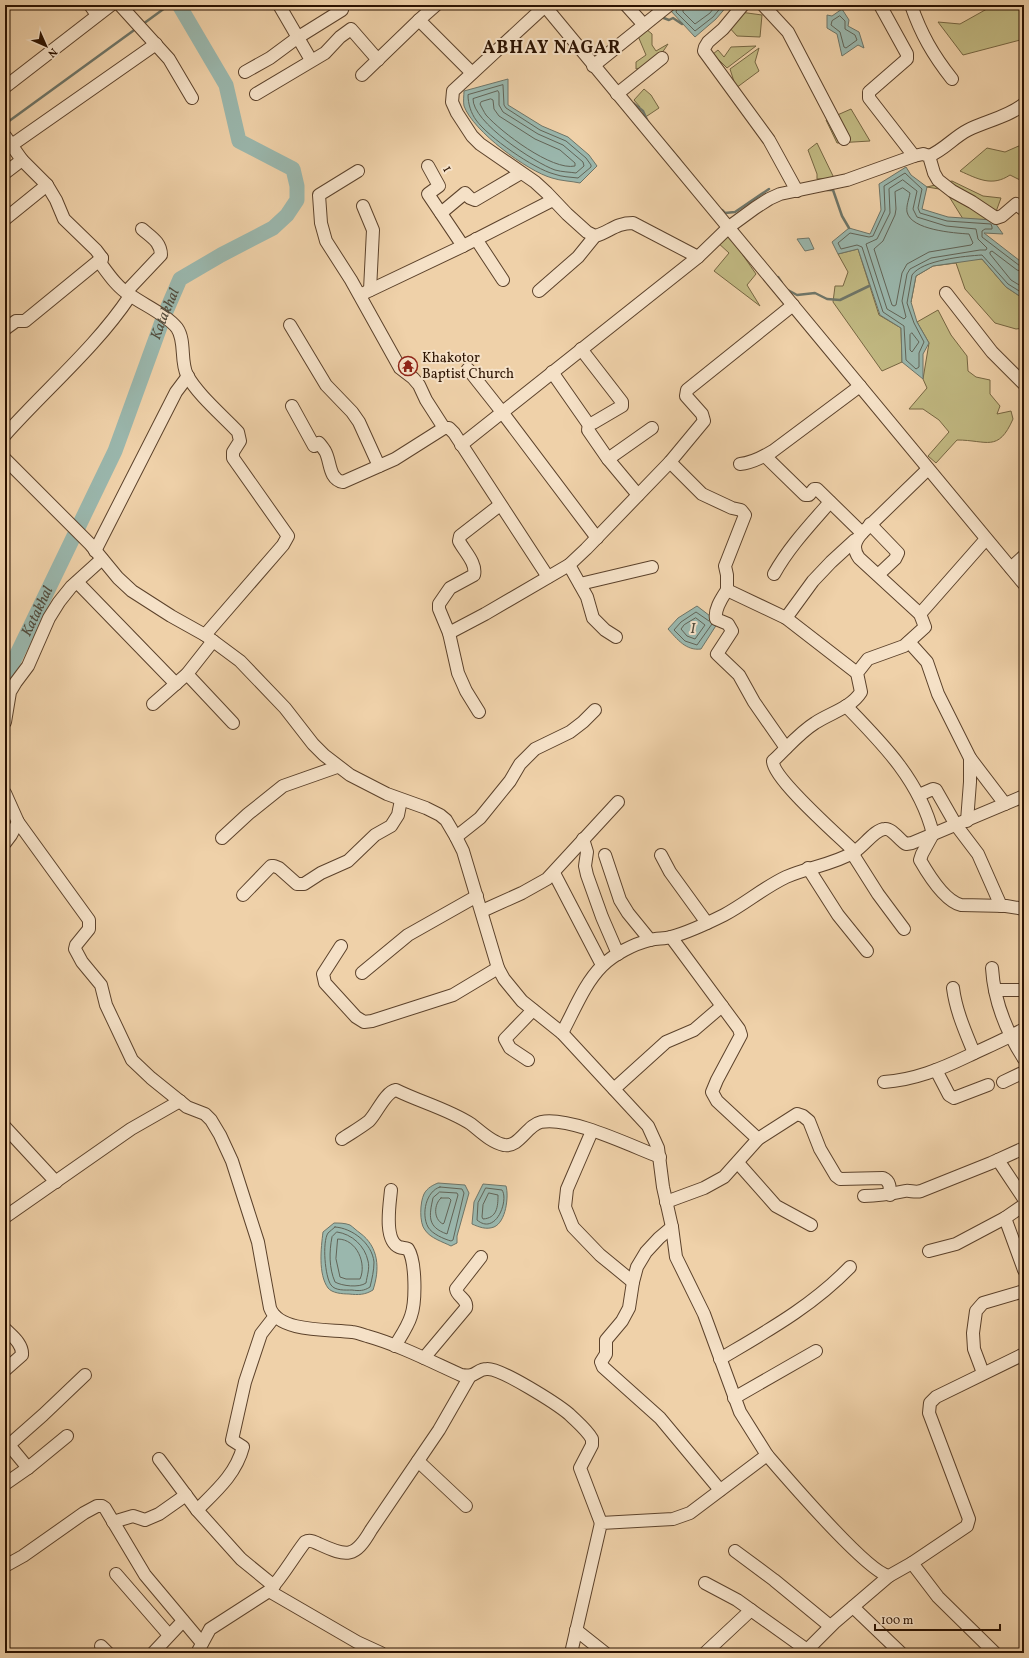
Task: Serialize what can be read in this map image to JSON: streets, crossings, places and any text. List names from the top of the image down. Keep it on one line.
{"streets":{"street":["1"]},"districts":["ABHAY NAGAR"],"water":["Katakhal","I"],"places":{"temple":["Khakotor Baptist Church"]},"scale_bar":"100 m","north":"bottom right"}
